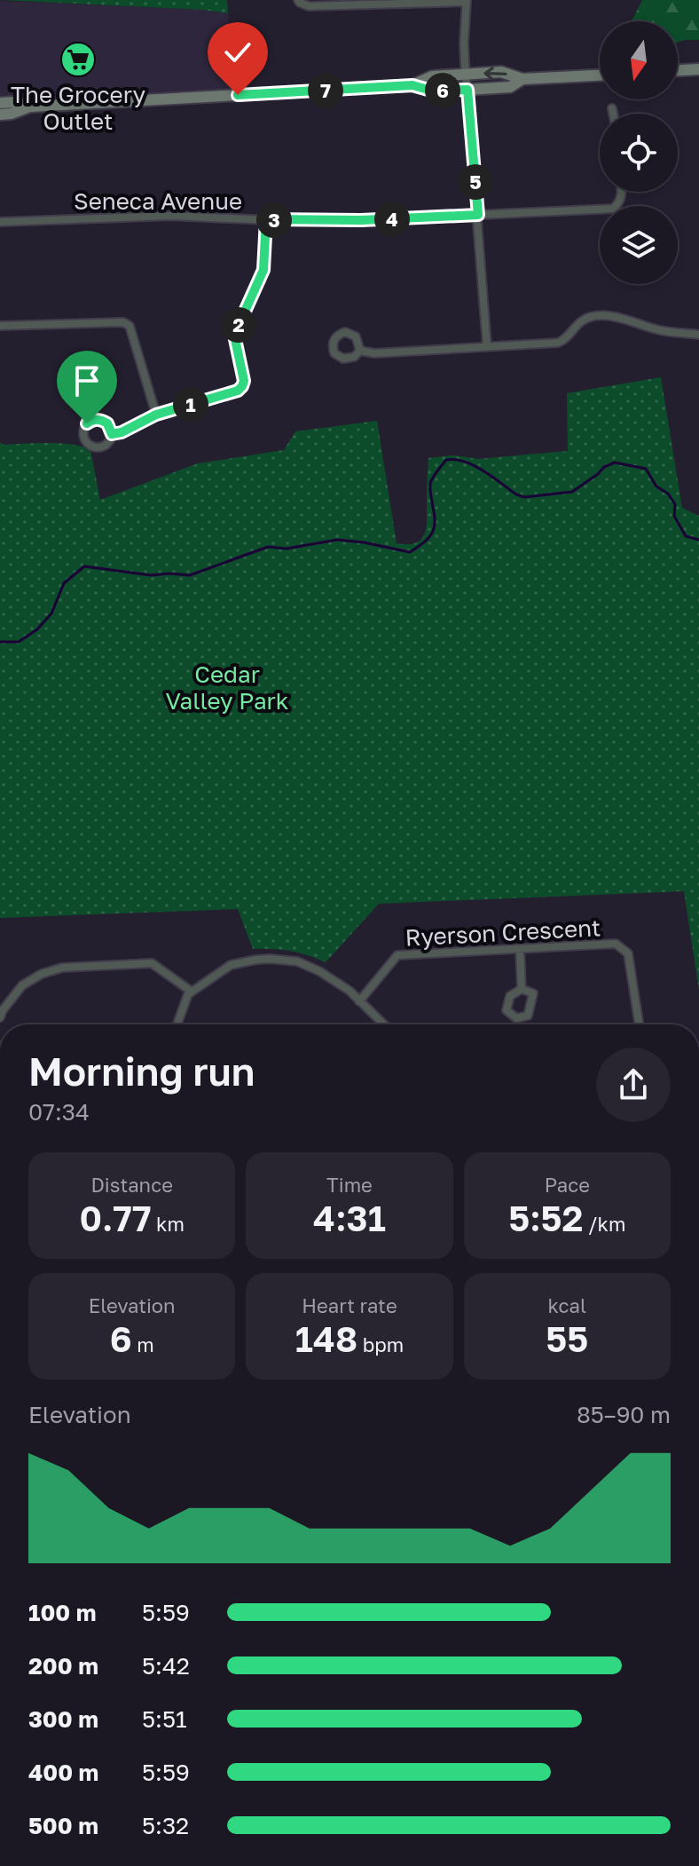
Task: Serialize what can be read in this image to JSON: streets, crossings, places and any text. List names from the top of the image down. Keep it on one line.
{"streets":{"street":["Seneca Avenue","Ryerson Crescent"]},"parks":["Cedar Valley Park"],"places":{"supermarket":["The Grocery Outlet"]},"north":"bottom","page":{"pins":["6","7","5","4","3","2","1"],"heading":["Morning run","07:34"],"stats":[["Distance","0.77 km"],["Time","4:31"],["Pace","5:52 /km"],["Elevation","6 m"],["Heart rate","148 bpm"],["kcal","55"]],"chart":["Elevation","85–90 m"],"list":[{"name":"100 m","note":"5:59"},{"name":"200 m","note":"5:42"},{"name":"300 m","note":"5:51"},{"name":"400 m","note":"5:59"},{"name":"500 m","note":"5:32"}]}}
